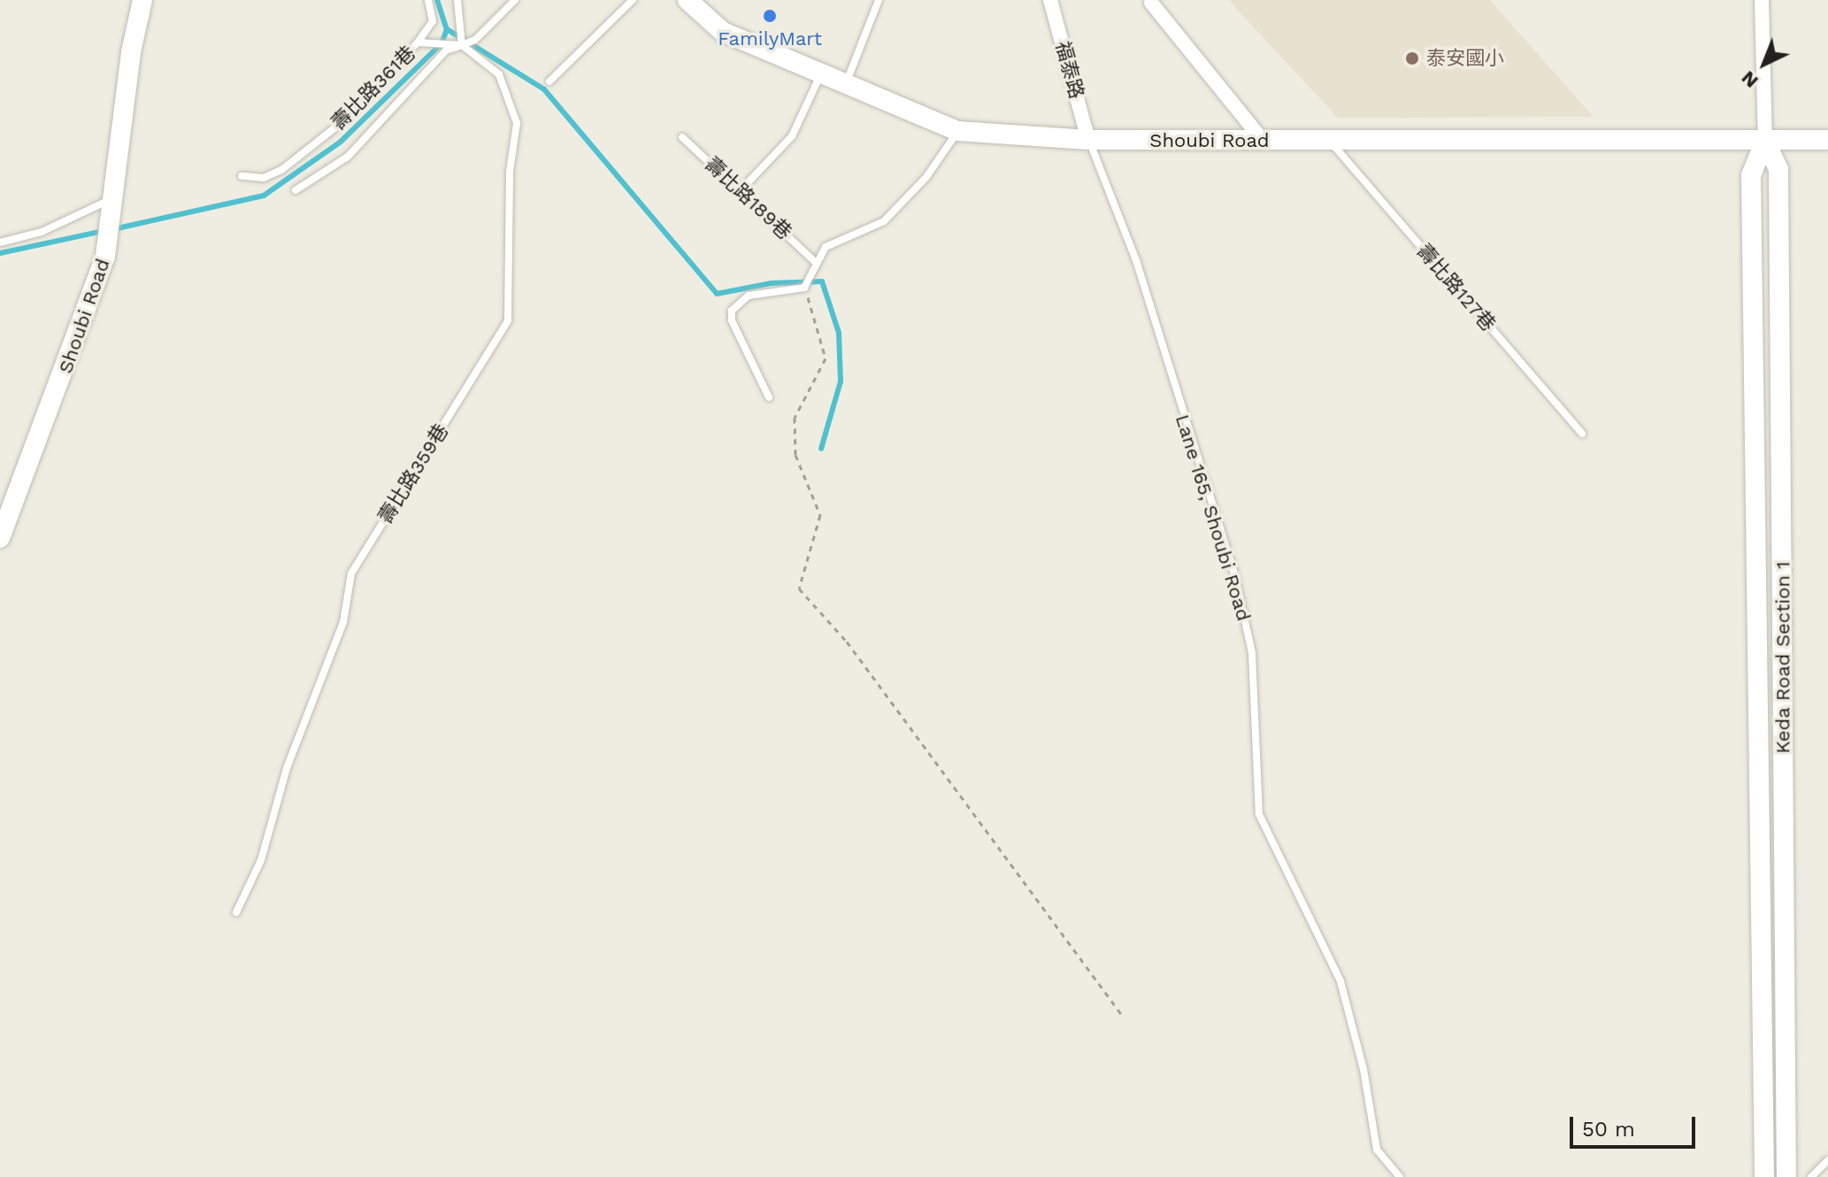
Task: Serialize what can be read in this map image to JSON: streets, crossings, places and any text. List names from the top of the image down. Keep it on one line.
{"streets":{"street":["福泰路","Shoubi Road","Keda Road Section 1"],"lane":["壽比路361巷","壽比路189巷","壽比路127巷","壽比路359巷","Lane 165, Shoubi Road"]},"crossings":[["福泰路","Shoubi Road"],["福泰路","Lane 165, Shoubi Road"],["壽比路361巷","壽比路359巷"],["Shoubi Road","壽比路127巷"],["Shoubi Road","Lane 165, Shoubi Road"],["Shoubi Road","Keda Road Section 1"]],"places":["FamilyMart","泰安國小"],"scale_bar":"50 m","north":"bottom left"}
